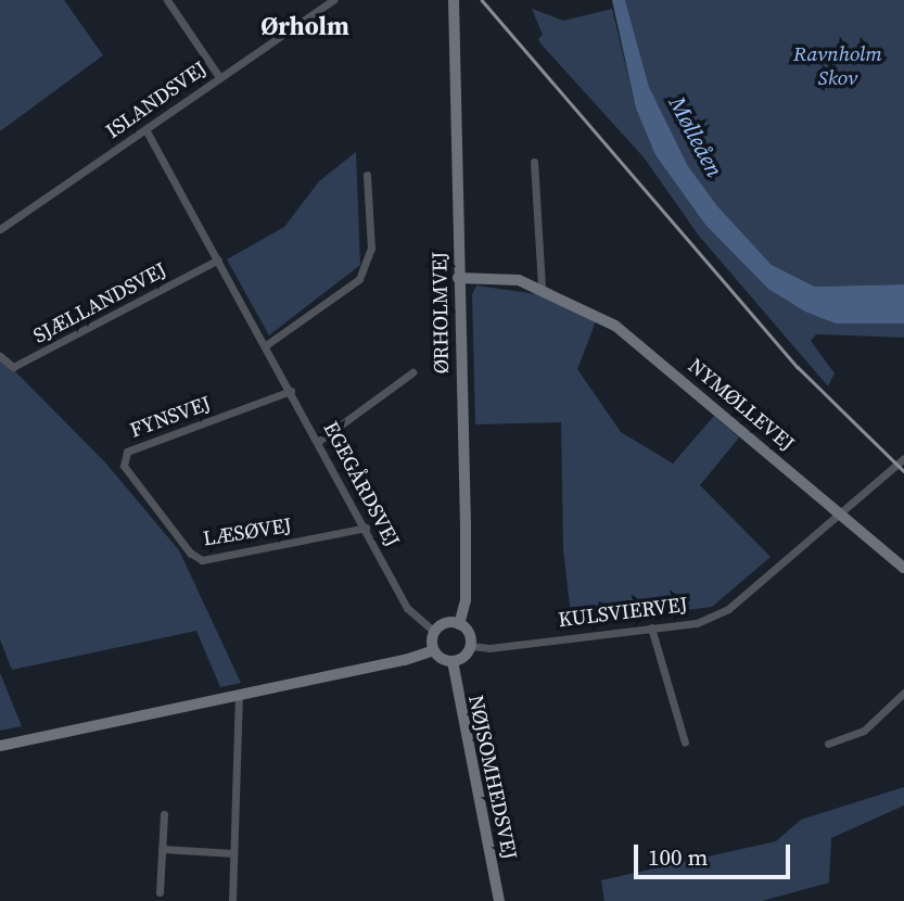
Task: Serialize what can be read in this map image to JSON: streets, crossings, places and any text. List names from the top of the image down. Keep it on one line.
{"streets":{"street":["ISLANDSVEJ","SJÆLLANDSVEJ","ØRHOLMVEJ","NYMØLLEVEJ","FYNSVEJ","EGEGÅRDSVEJ","LÆSØVEJ","KULSVIERVEJ","NØJSOMHEDSVEJ"]},"crossings":[["ISLANDSVEJ","EGEGÅRDSVEJ"],["SJÆLLANDSVEJ","EGEGÅRDSVEJ"],["ØRHOLMVEJ","NYMØLLEVEJ"],["ØRHOLMVEJ","EGEGÅRDSVEJ"],["ØRHOLMVEJ","KULSVIERVEJ"],["ØRHOLMVEJ","NØJSOMHEDSVEJ"],["NYMØLLEVEJ","KULSVIERVEJ"],["FYNSVEJ","EGEGÅRDSVEJ"],["FYNSVEJ","LÆSØVEJ"],["EGEGÅRDSVEJ","LÆSØVEJ"],["EGEGÅRDSVEJ","KULSVIERVEJ"],["EGEGÅRDSVEJ","NØJSOMHEDSVEJ"],["KULSVIERVEJ","NØJSOMHEDSVEJ"]],"districts":["Ørholm"],"water":["Mølleåen"],"parks":["Ravnholm Skov"],"scale_bar":"100 m"}
